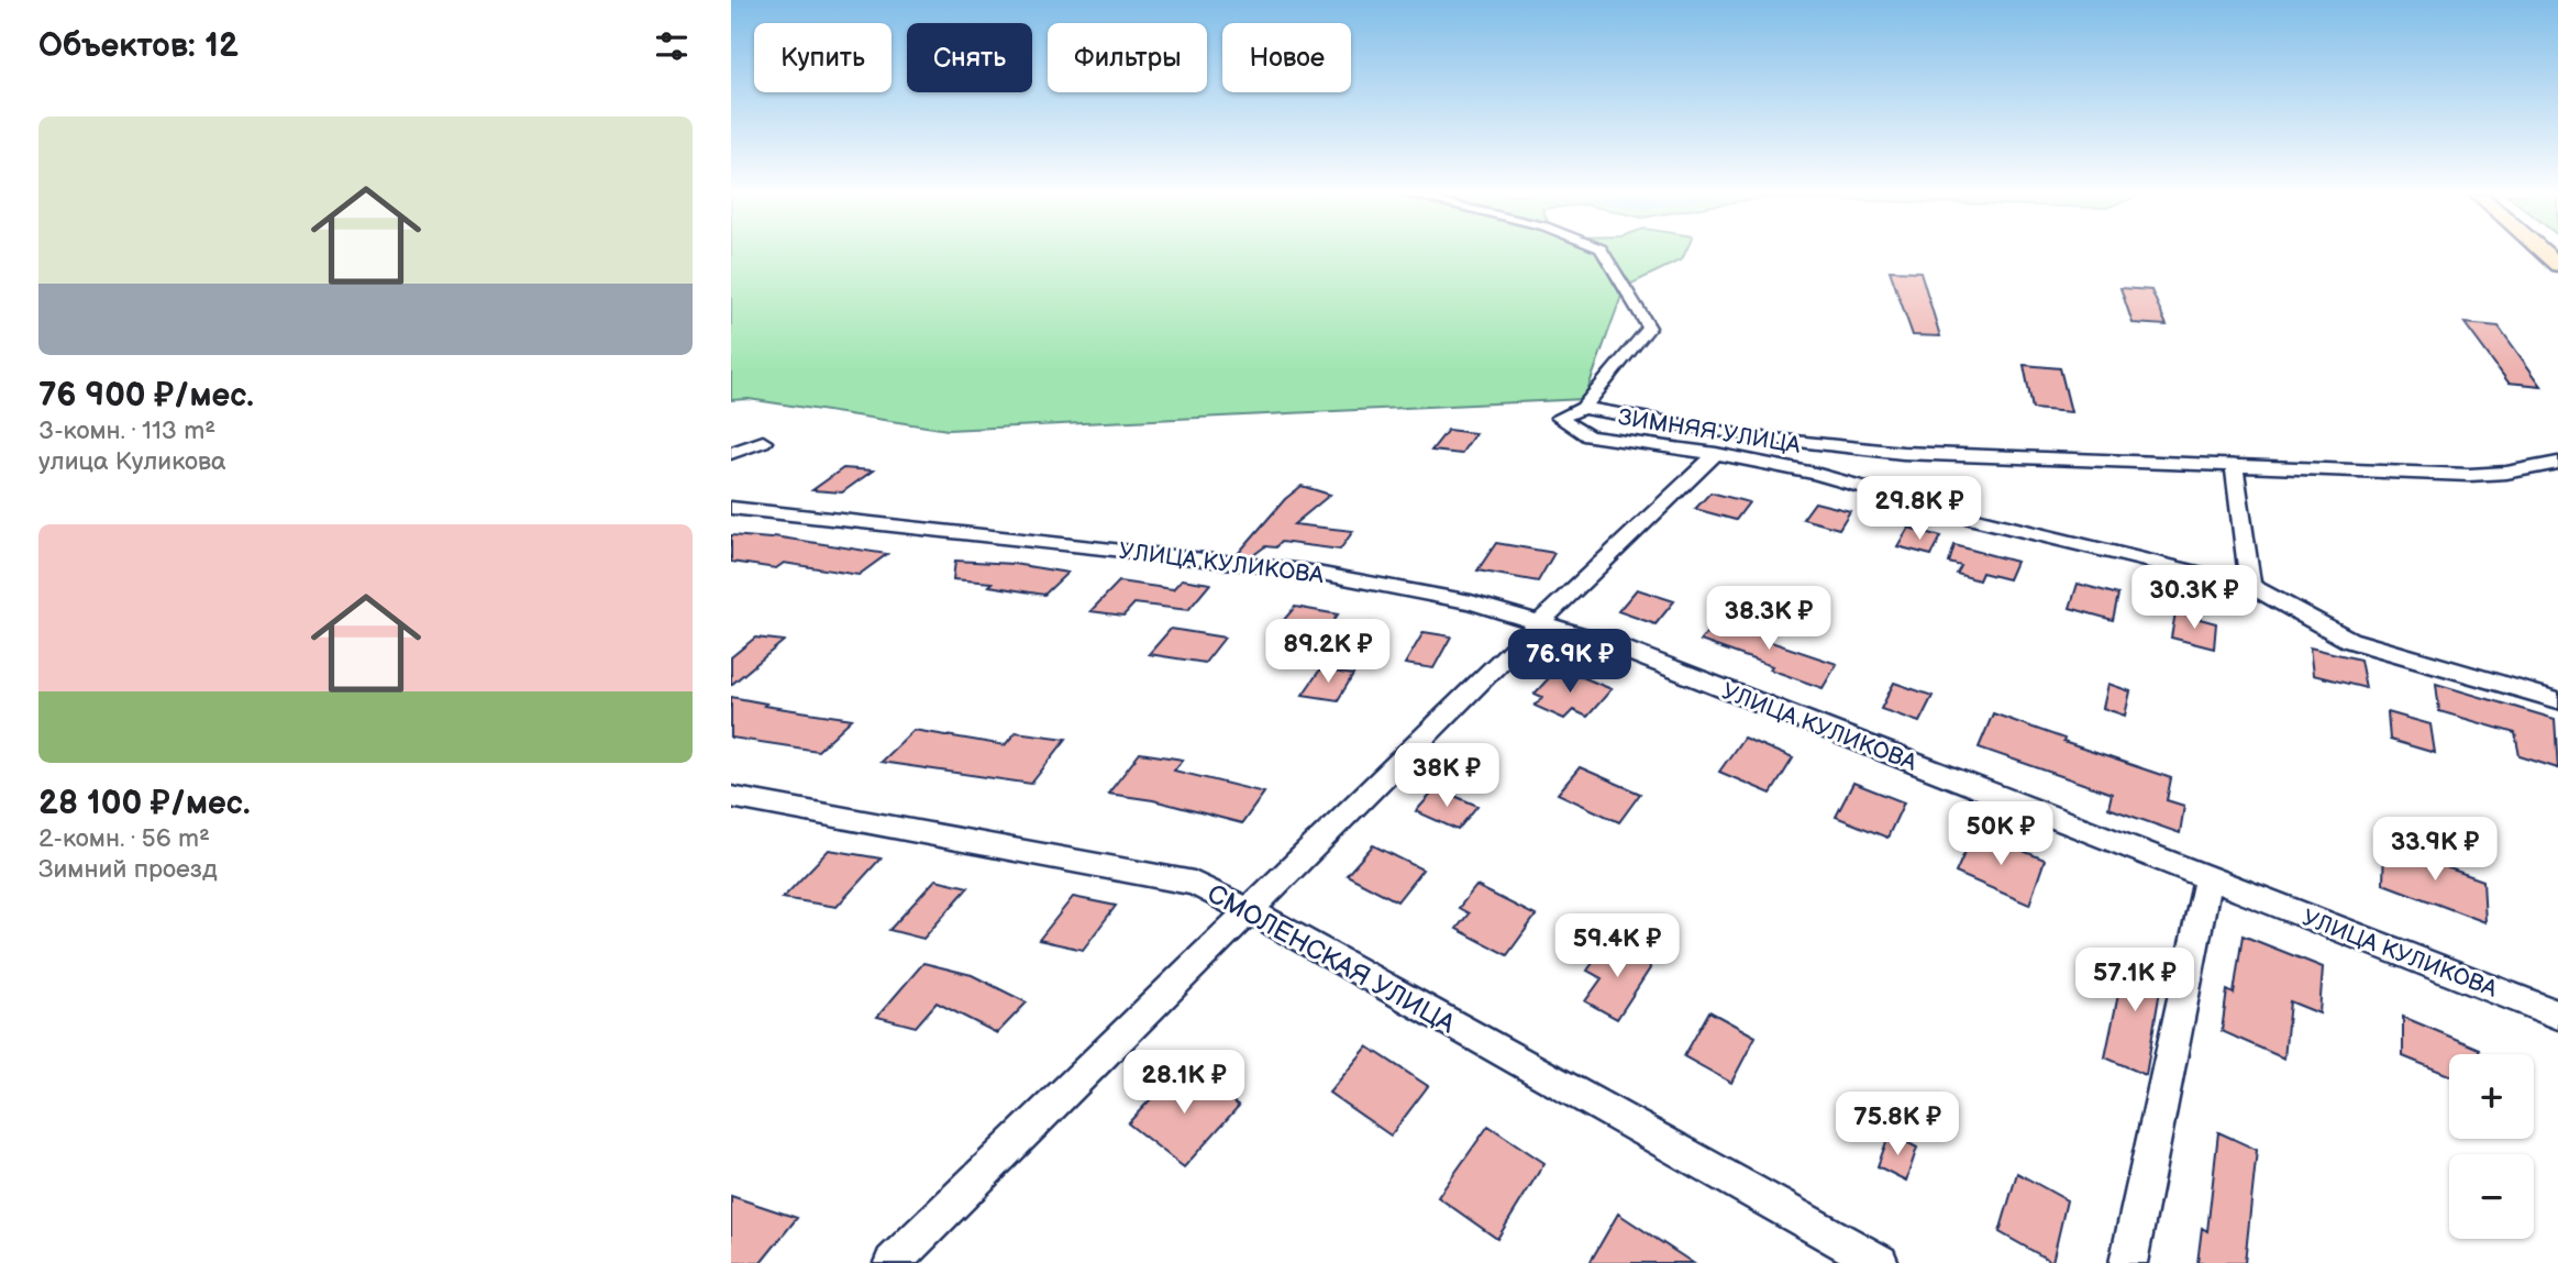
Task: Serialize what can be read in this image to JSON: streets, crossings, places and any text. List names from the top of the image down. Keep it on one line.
{"streets":{"street":["ЗИМНЯЯ УЛИЦА","УЛИЦА КУЛИКОВА","СМОЛЕНСКАЯ УЛИЦА"]},"page":{"heading":"Объектов: 12","chip":["Купить","Снять","Фильтры","Новое"],"list":[{"name":"76 900 ₽/мес.","note":"3-комн. · 113 m² · улица Куликова"},{"name":"28 100 ₽/мес.","note":"2-комн. · 56 m² · Зимний проезд"}],"price":["29.8K ₽","30.3K ₽","38.3K ₽","89.2K ₽","76.9K ₽","38K ₽","50K ₽","33.9K ₽","59.4K ₽","57.1K ₽","28.1K ₽","75.8K ₽"],"map_buttons":["+","−"]}}
